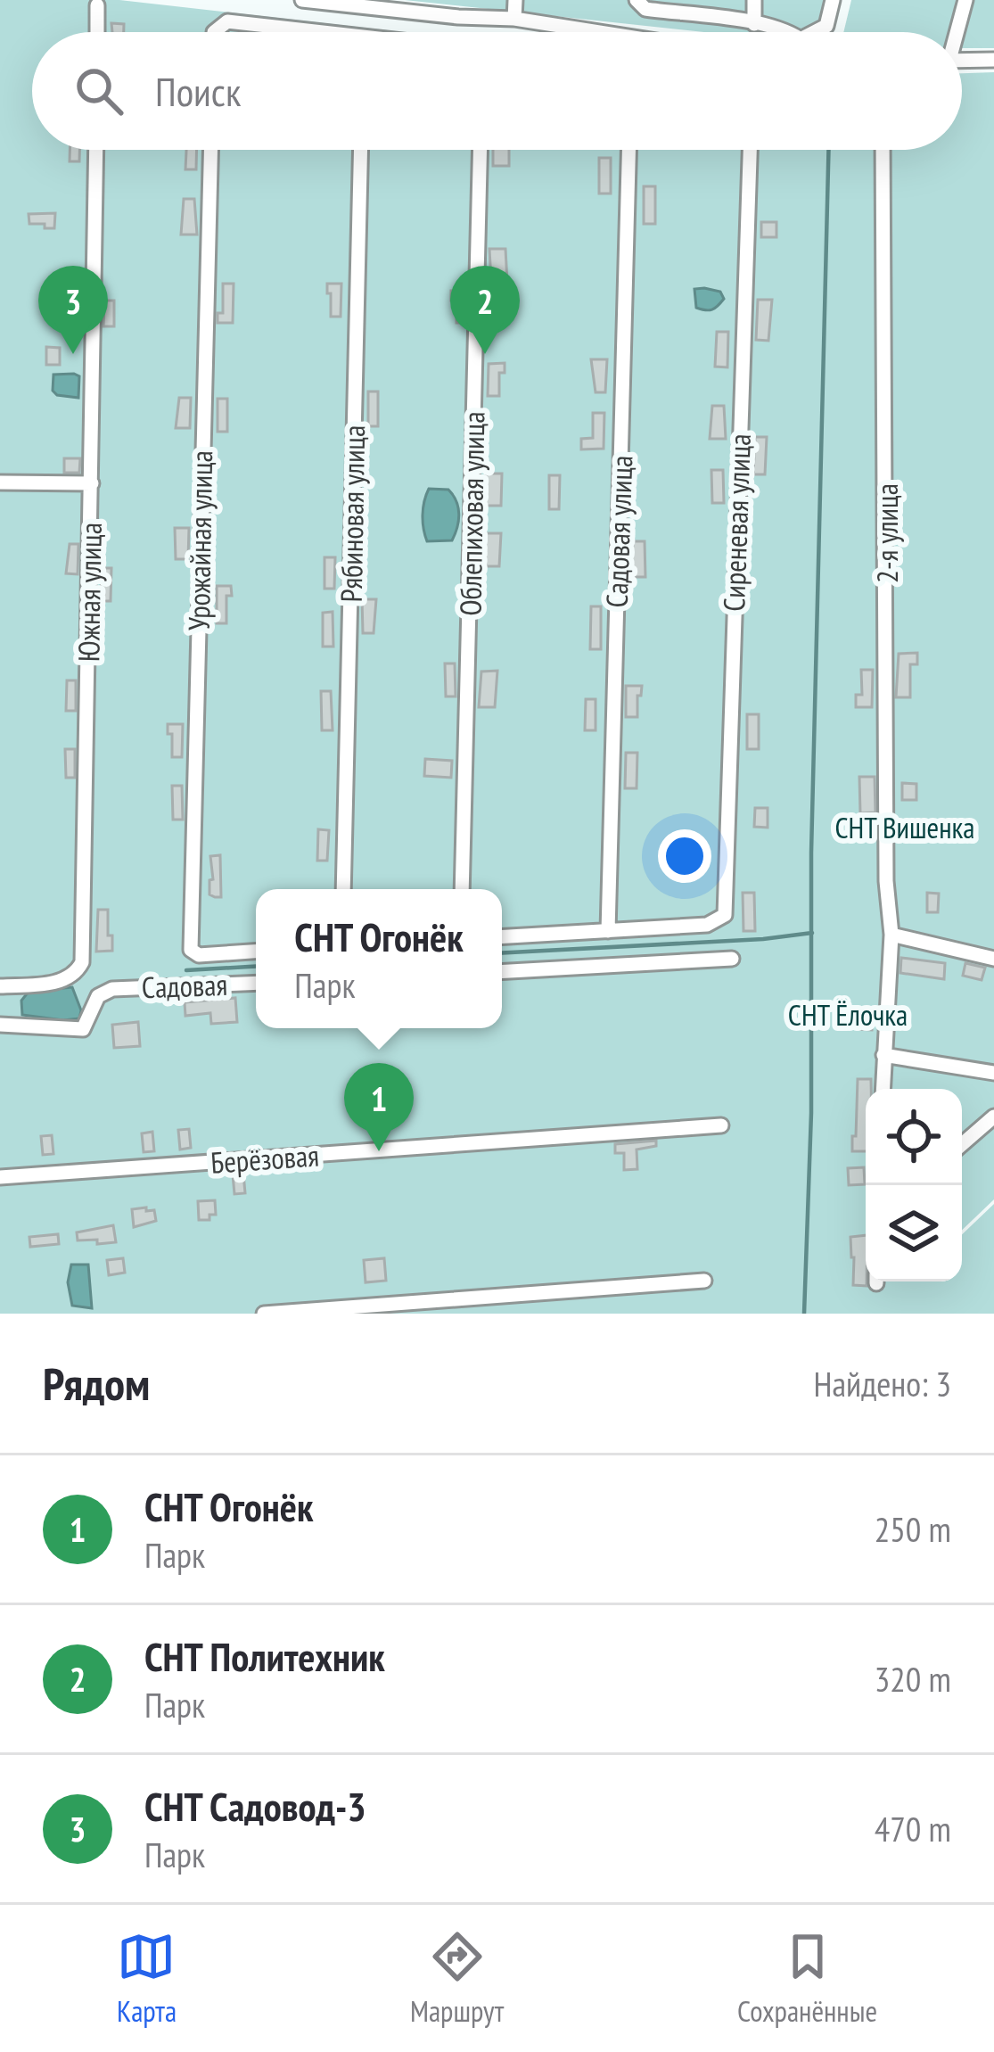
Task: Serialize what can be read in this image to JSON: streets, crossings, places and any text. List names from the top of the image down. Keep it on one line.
{"streets":{"street":["Рябиновая улица","Облепиховая улица","Сиреневая улица","Садовая улица","2-я улица","Урожайная улица","Южная улица","Садовая","Берёзовая"]},"crossings":[["Сиреневая улица","Садовая улица"]],"parks":["СНТ Вишенка","СНТ Ёлочка"],"page":{"search":"Поиск","pins":["2","3","1"],"popup":["СНТ Огонёк","Парк"],"heading":["Рядом","Найдено: 3"],"list":[{"mark":"1","name":"СНТ Огонёк","note":"Парк","value":"250 m"},{"mark":"2","name":"СНТ Политехник","note":"Парк","value":"320 m"},{"mark":"3","name":"СНТ Садовод-3","note":"Парк","value":"470 m"}],"nav":["Карта","Маршрут","Сохранённые"]}}
